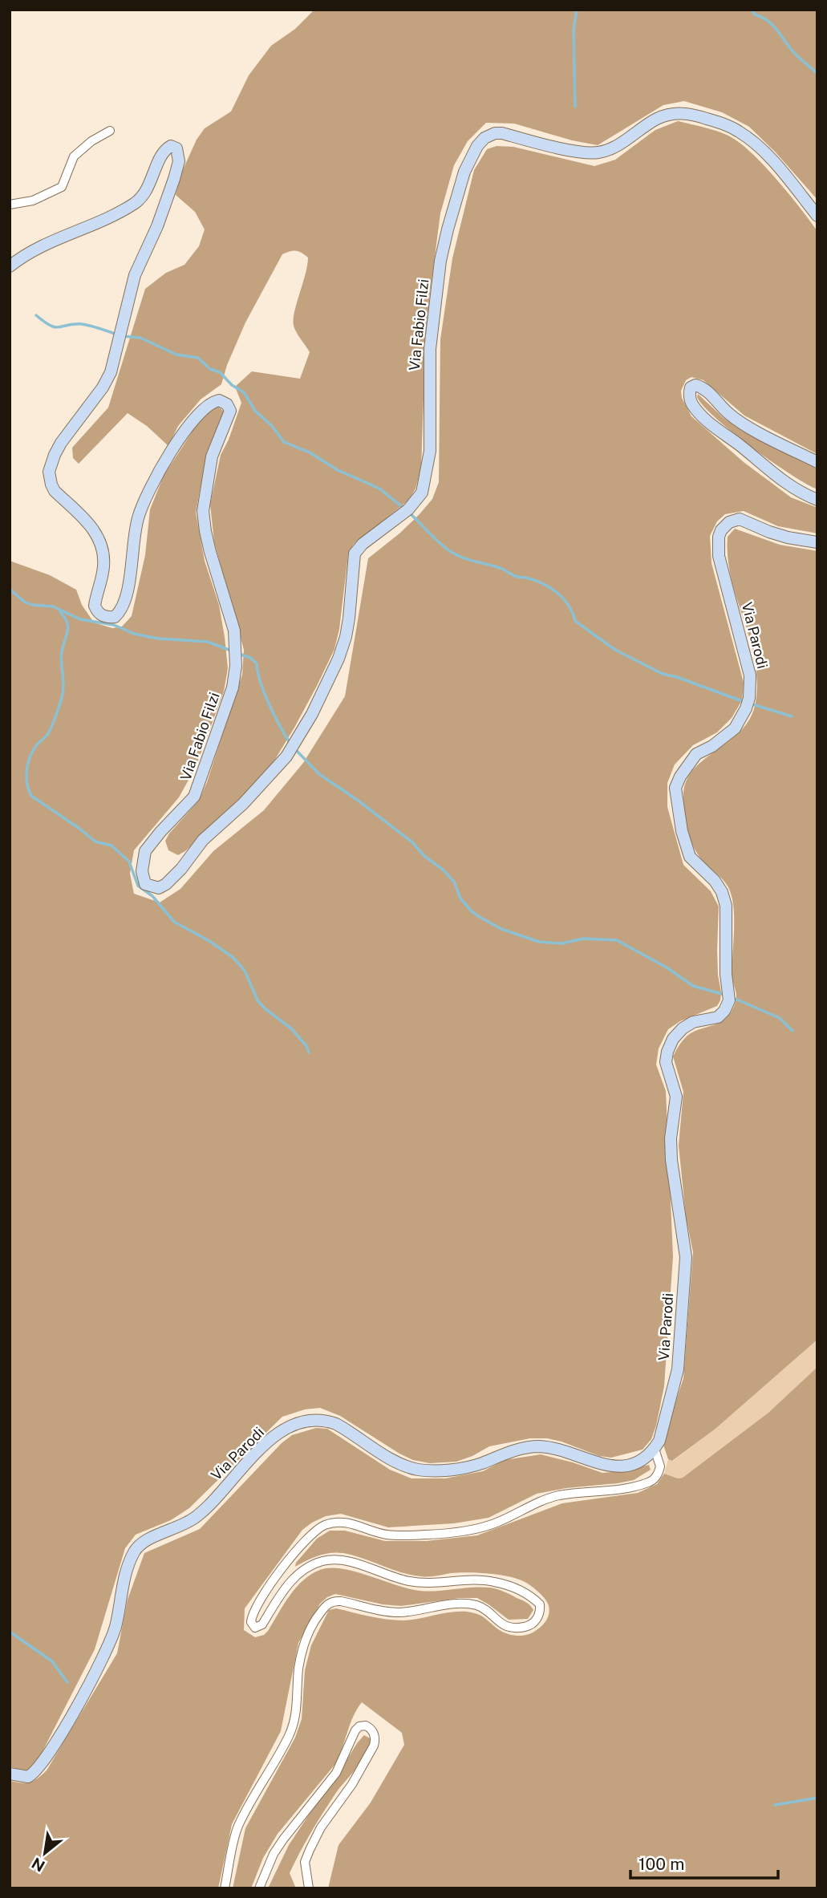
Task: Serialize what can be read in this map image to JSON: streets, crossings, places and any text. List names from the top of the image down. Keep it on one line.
{"streets":{"street":["Via Fabio Filzi","Via Parodi"]},"scale_bar":"100 m","north":"bottom left"}
